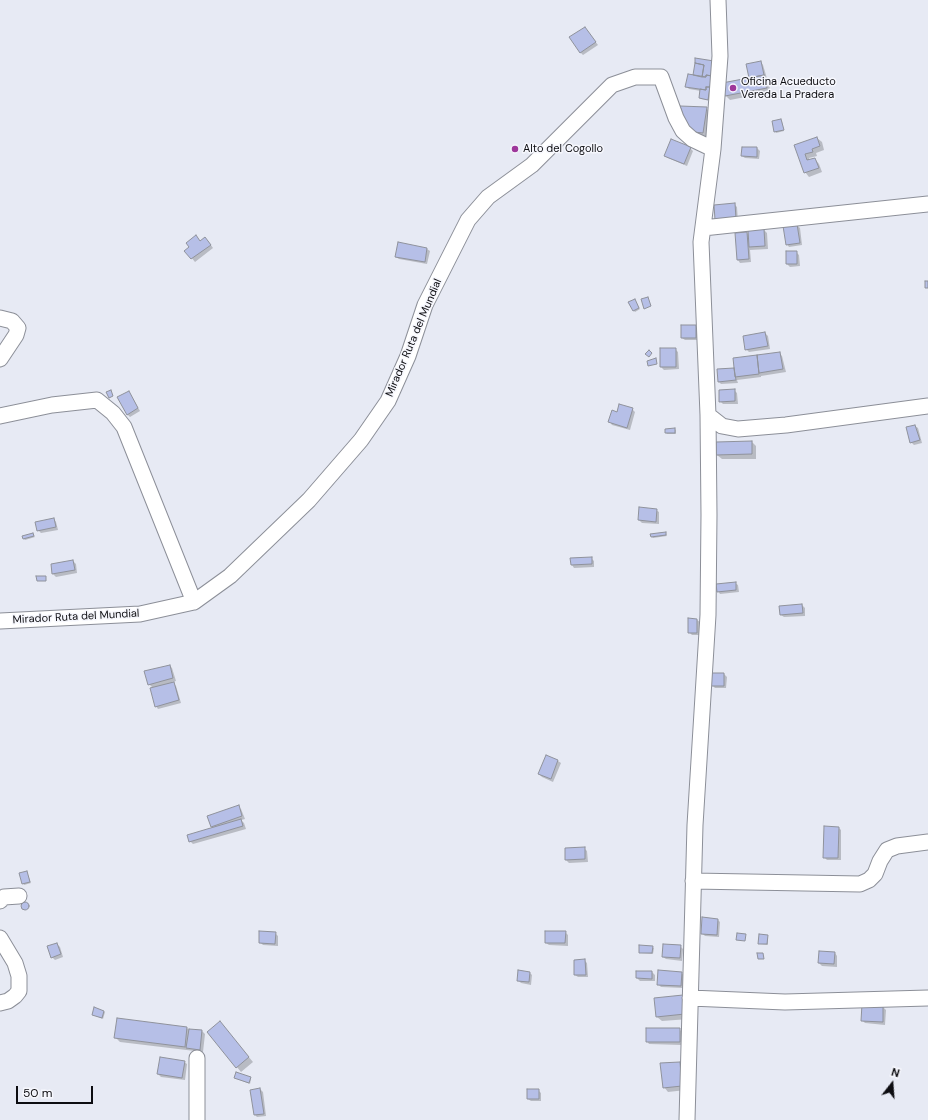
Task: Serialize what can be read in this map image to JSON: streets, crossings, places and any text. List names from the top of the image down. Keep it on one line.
{"streets":{"street":["Mirador Ruta del Mundial"]},"places":["Oficina Acueducto Vereda La Pradera","Alto del Cogollo"],"scale_bar":"50 m","north":"top"}
